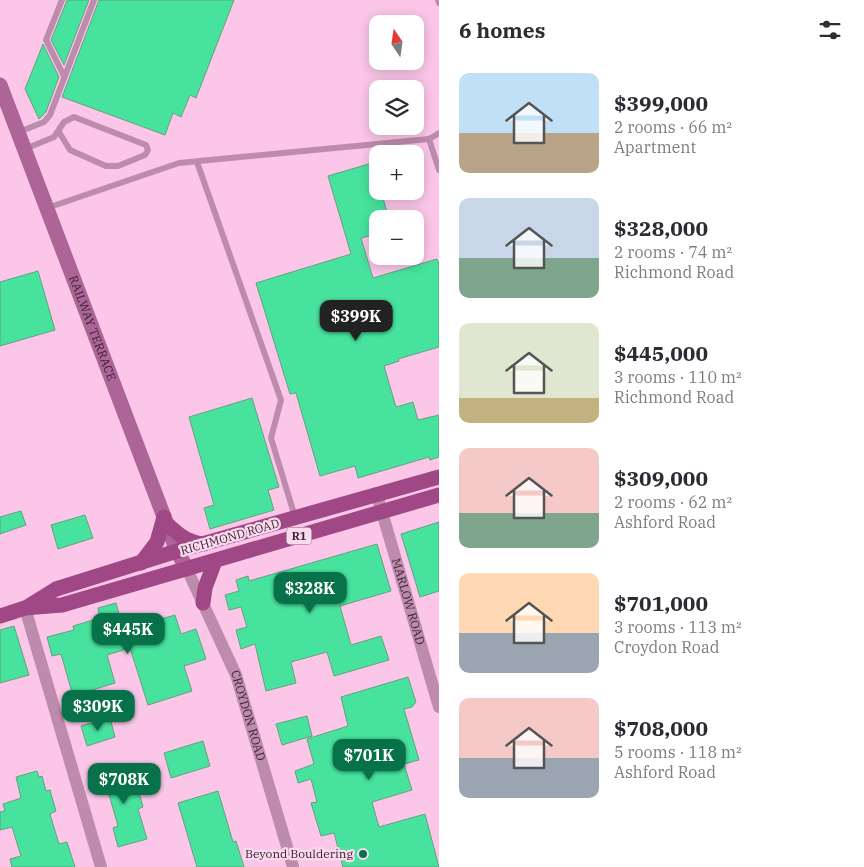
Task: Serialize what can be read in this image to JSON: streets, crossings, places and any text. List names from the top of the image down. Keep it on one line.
{"streets":{"main road":["RAILWAY TERRACE","R1","RICHMOND ROAD"],"street":["MARLOW ROAD","CROYDON ROAD"]},"crossings":[["RAILWAY TERRACE","RICHMOND ROAD"],["RAILWAY TERRACE","CROYDON ROAD"],["RICHMOND ROAD","MARLOW ROAD"],["RICHMOND ROAD","CROYDON ROAD"]],"places":["Beyond Bouldering"],"north":"top","page":{"heading":"6 homes","map_buttons":["+","−"],"list":[{"name":"$399,000","note":"2 rooms · 66 m² · Apartment"},{"name":"$328,000","note":"2 rooms · 74 m² · Richmond Road"},{"name":"$445,000","note":"3 rooms · 110 m² · Richmond Road"},{"name":"$309,000","note":"2 rooms · 62 m² · Ashford Road"},{"name":"$701,000","note":"3 rooms · 113 m² · Croydon Road"},{"name":"$708,000","note":"5 rooms · 118 m² · Ashford Road"}],"price":["$399K","$328K","$445K","$309K","$701K","$708K"]}}
